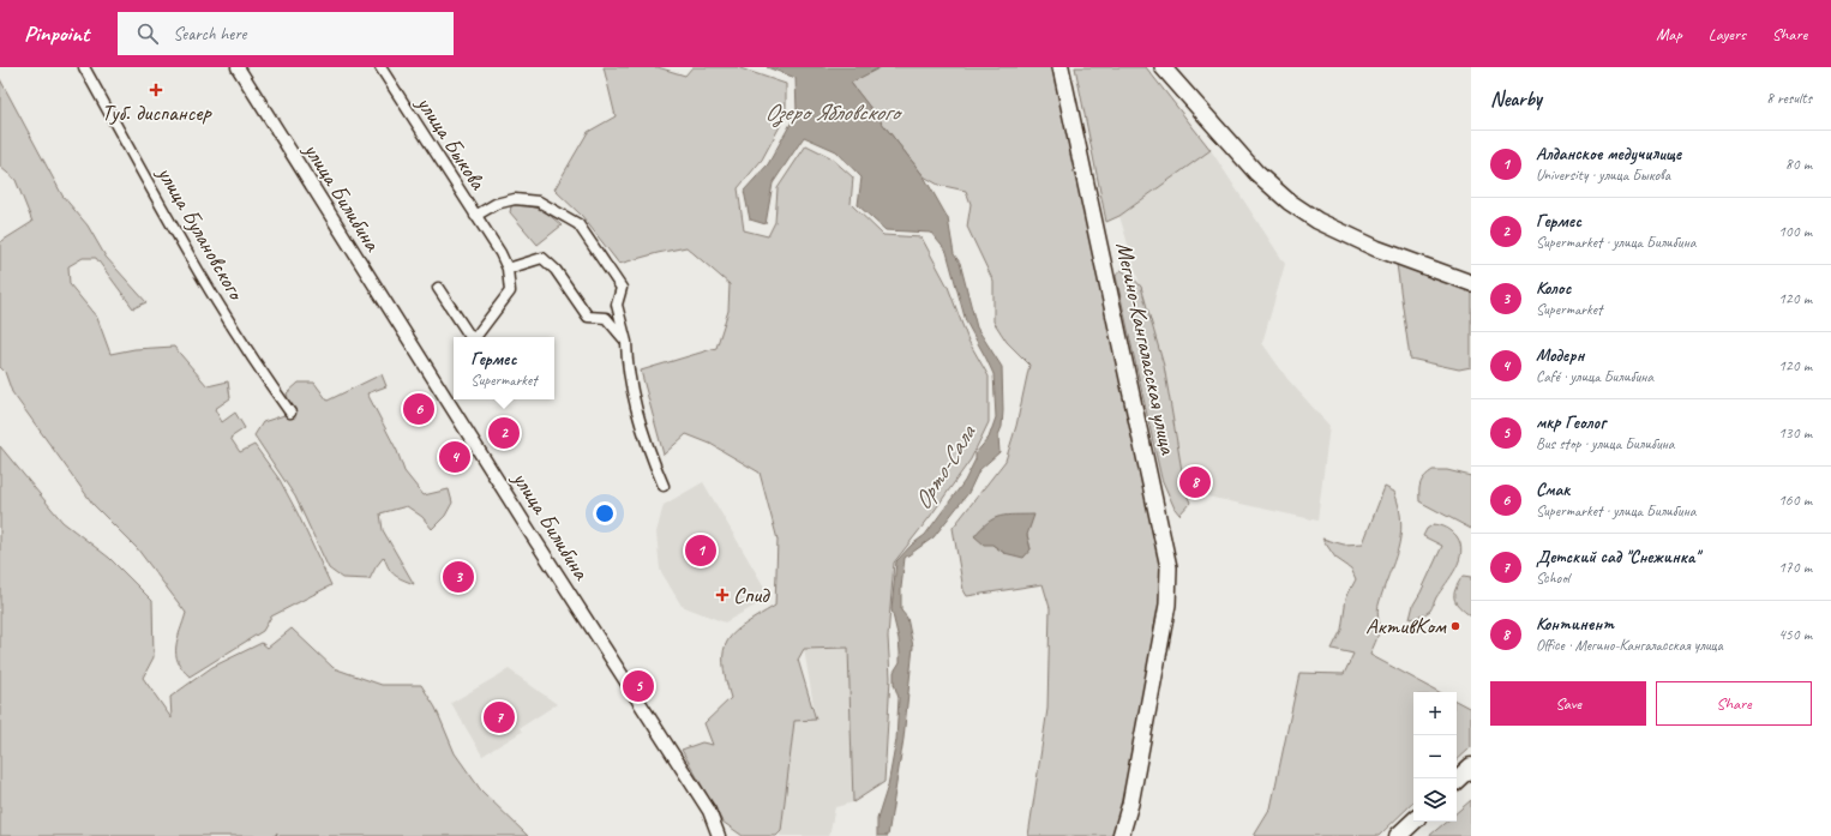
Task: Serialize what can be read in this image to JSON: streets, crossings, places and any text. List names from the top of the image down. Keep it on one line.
{"streets":{"main road":["Мегино-Кангаласская улица"],"street":["улица Быкова","улица Билибина","улица Булановского"]},"water":["Озеро Ябловского","Орто-Сала"],"places":{"health":["Туб. диспансер","Спид"],"other":["АктивКом"]},"page":{"header":"Pinpoint","search":"Search here","nav":["Map","Layers","Share"],"heading":["Nearby","8 results"],"list":[{"mark":"1","name":"Алданское медучилище","note":"University · улица Быкова","value":"80 m"},{"mark":"2","name":"Гермес","note":"Supermarket · улица Билибина","value":"100 m"},{"mark":"3","name":"Колос","note":"Supermarket","value":"120 m"},{"mark":"4","name":"Модерн","note":"Café · улица Билибина","value":"120 m"},{"mark":"5","name":"мкр Геолог","note":"Bus stop · улица Билибина","value":"130 m"},{"mark":"6","name":"Смак","note":"Supermarket · улица Билибина","value":"160 m"},{"mark":"7","name":"Детский сад \"Снежинка\"","note":"School","value":"170 m"},{"mark":"8","name":"Континент","note":"Office · Мегино-Кангаласская улица","value":"450 m"}],"popup":["Гермес","Supermarket"],"pins":["6","2","4","8","1","3","5","7"],"buttons":["Save","Share"],"map_buttons":["+","−"]}}
